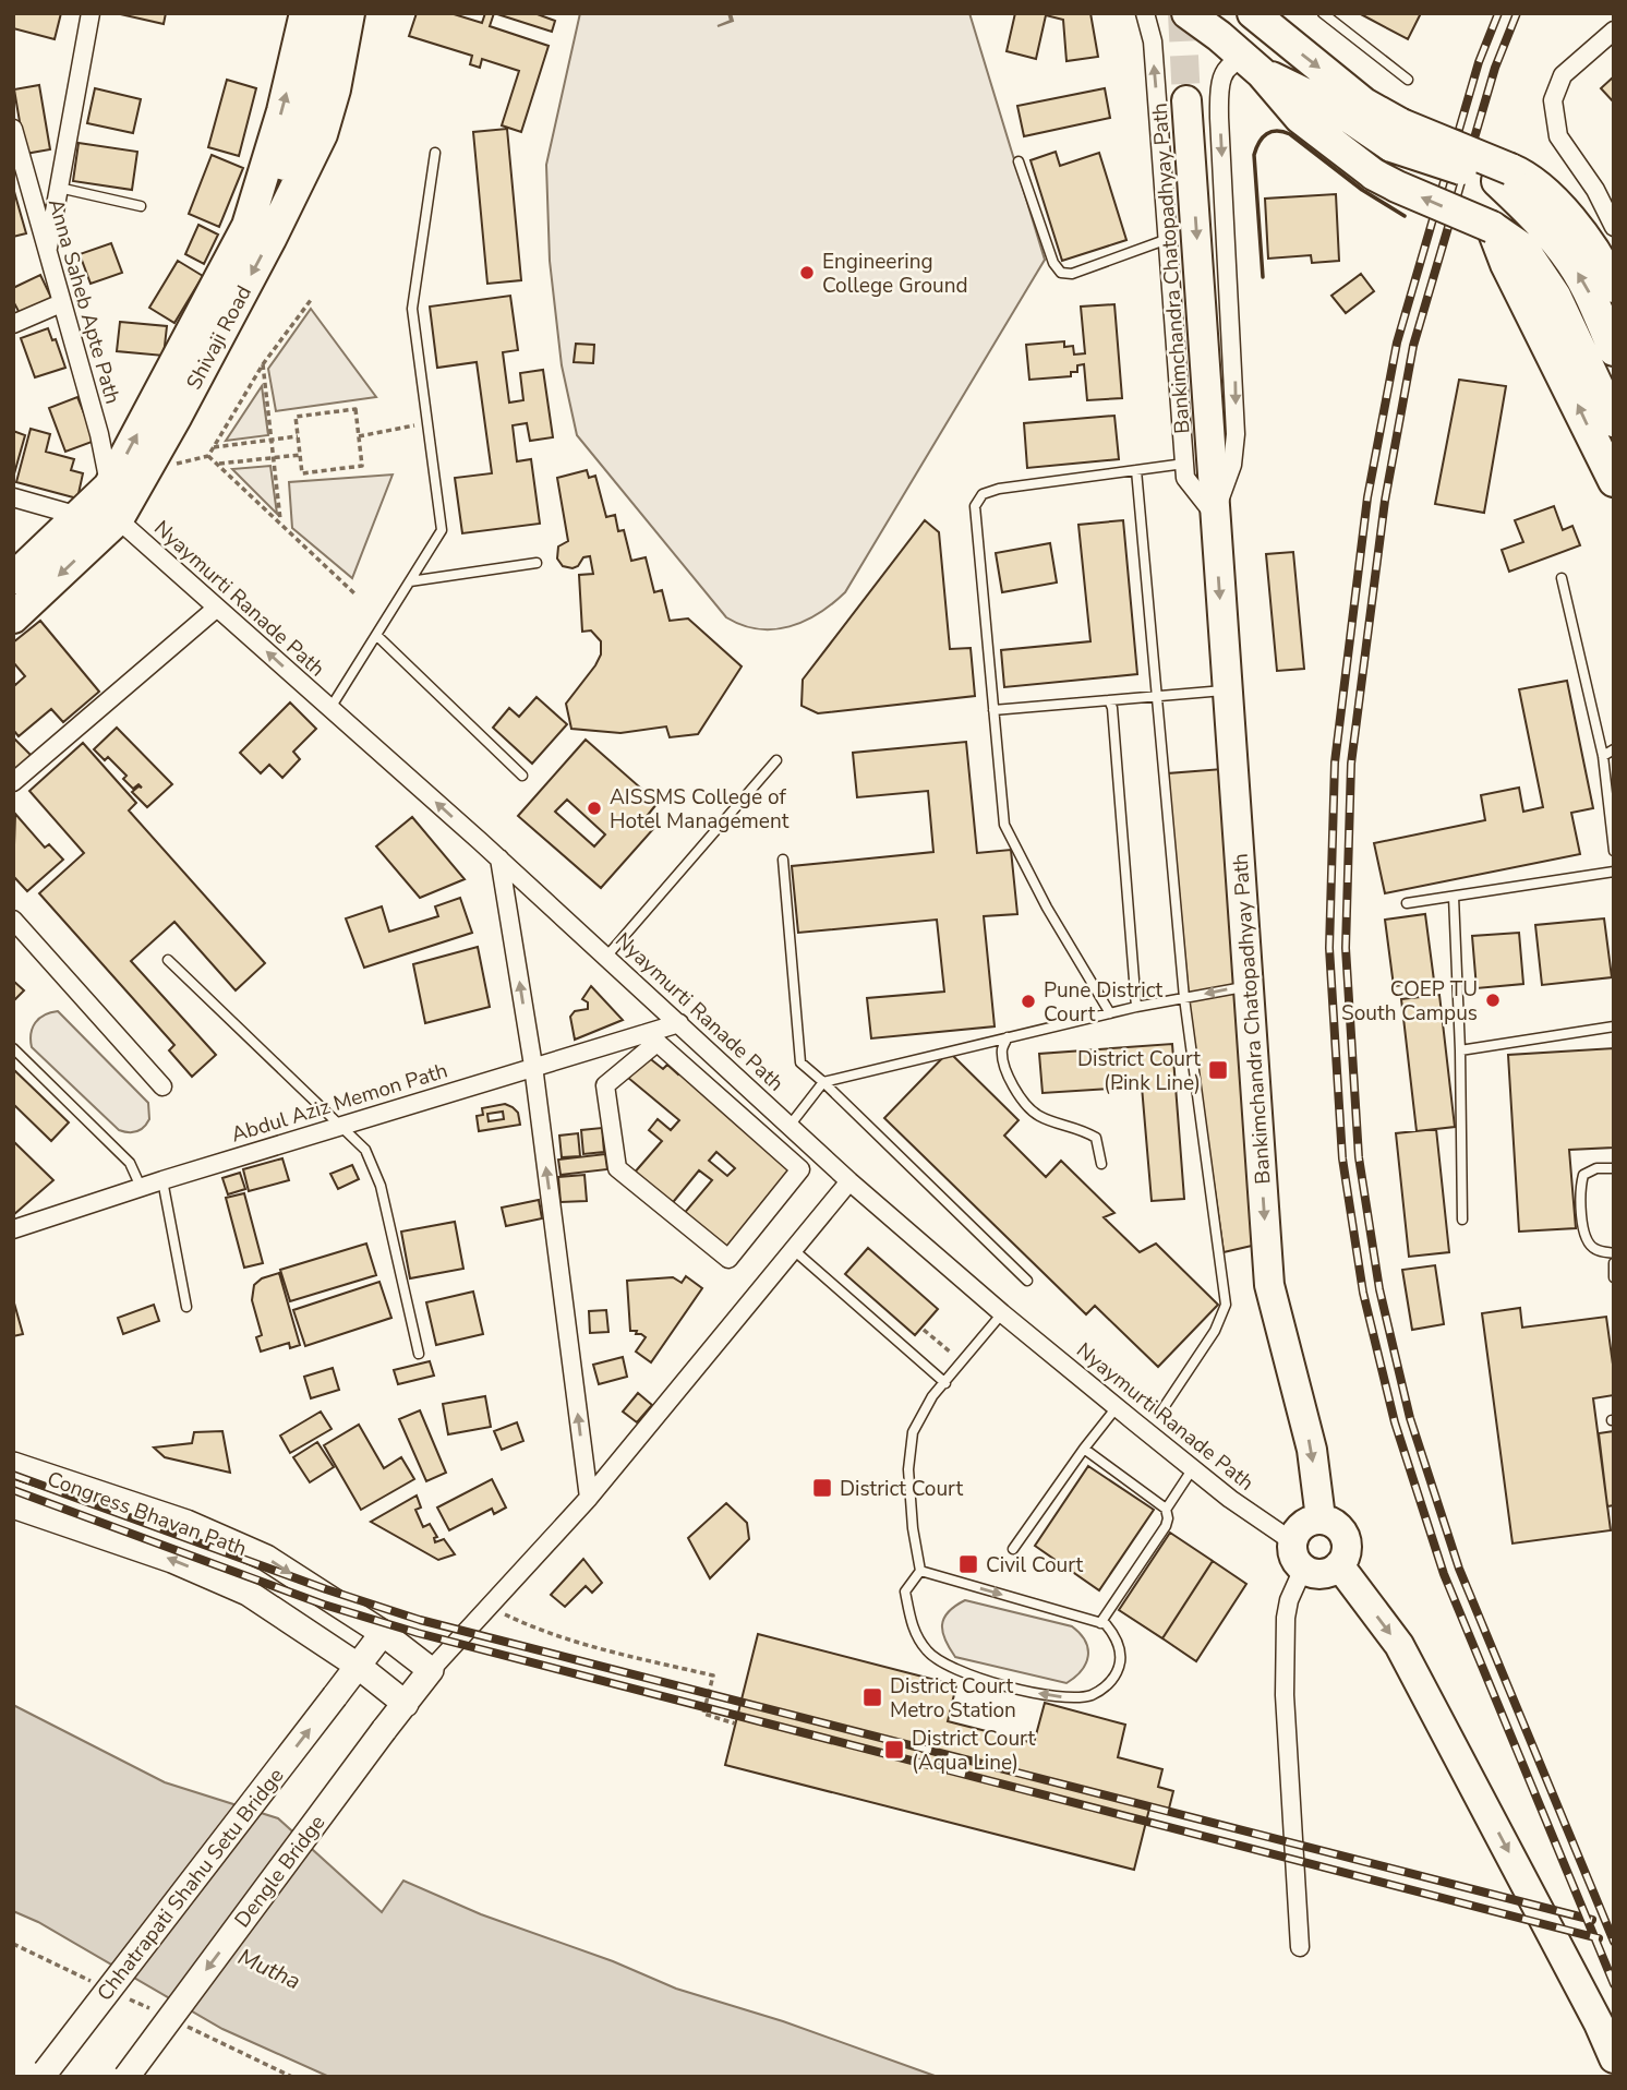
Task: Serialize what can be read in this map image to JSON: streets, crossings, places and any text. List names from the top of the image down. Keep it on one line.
{"streets":{"highway":["Shivaji Road"],"main road":["Bankimchandra Chatopadhyay Path","Congress Bhavan Path","Dengle Bridge","Chhatrapati Shahu Setu Bridge"],"street":["Anna Saheb Apte Path","Nyaymurti Ranade Path","Abdul Aziz Memon Path"]},"crossings":[["Bankimchandra Chatopadhyay Path","Nyaymurti Ranade Path"],["Anna Saheb Apte Path","Shivaji Road"],["Shivaji Road","Nyaymurti Ranade Path"],["Nyaymurti Ranade Path","Abdul Aziz Memon Path"],["Congress Bhavan Path","Dengle Bridge"],["Congress Bhavan Path","Chhatrapati Shahu Setu Bridge"]],"one_way":["Dengle Bridge","Chhatrapati Shahu Setu Bridge"],"water":["Mutha"],"places":{"other":["Engineering College Ground","AISSMS College of Hotel Management","COEP TU South Campus","Pune District Court"],"transit":["District Court (Pink Line)","District Court","Civil Court","District Court Metro Station","District Court (Aqua Line)"]}}
